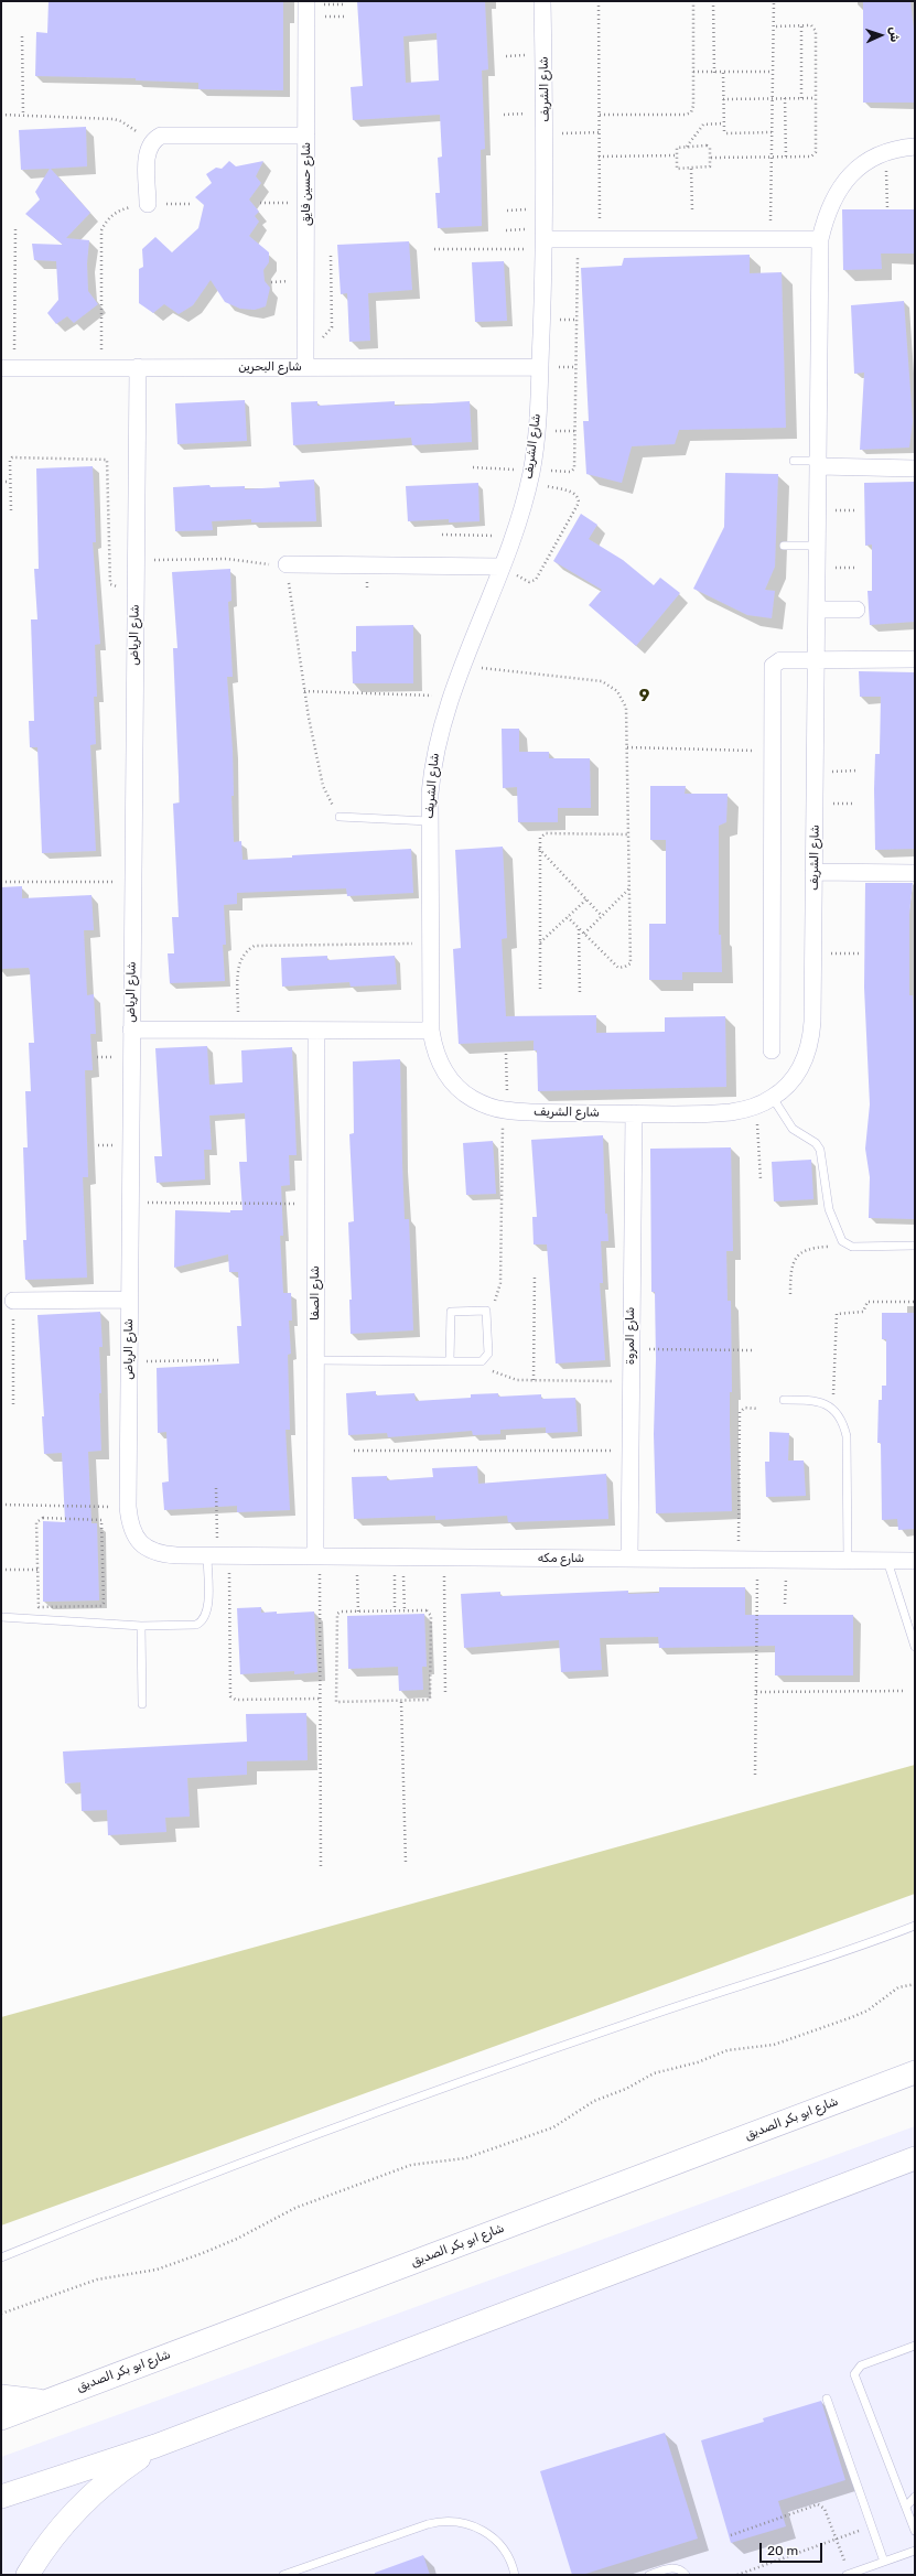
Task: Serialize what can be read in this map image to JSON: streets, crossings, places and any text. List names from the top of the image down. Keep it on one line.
{"streets":{"main road":["شارع ابو بكر الصديق"],"street":["شارع الشريف","شارع حسين فايق","شارع البحرين","شارع الرياض","شارع الصفا","شارع المروة","شارع مكه"]},"crossings":[["شارع الشريف","شارع البحرين"],["شارع الشريف","شارع المروة"],["شارع حسين فايق","شارع البحرين"],["شارع البحرين","شارع الرياض"],["شارع الرياض","شارع مكه"],["شارع الصفا","شارع مكه"],["شارع المروة","شارع مكه"]],"districts":["9"],"scale_bar":"20 m","north":"right"}
